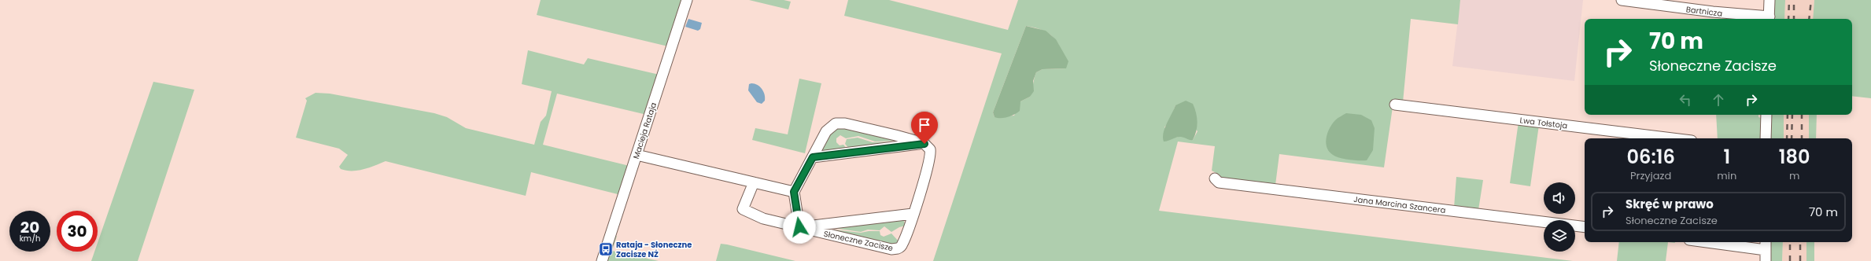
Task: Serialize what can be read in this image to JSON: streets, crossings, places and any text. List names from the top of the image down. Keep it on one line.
{"streets":{"street":["Bartnicza","Lwa Tołstoja","Macieja Rataja","Jana Marcina Szancera","Słoneczne Zacisze"]},"places":{"bus stop":["Rataja - Słoneczne Zacisze NŻ"]},"page":{"turn":["70 m","Słoneczne Zacisze"],"eta":["06:16","Przyjazd","1","min","180","m"],"list":[{"name":"Skręć w prawo","note":"Słoneczne Zacisze","value":"70 m"}],"speed":"20 km/h","limit":"30"}}
